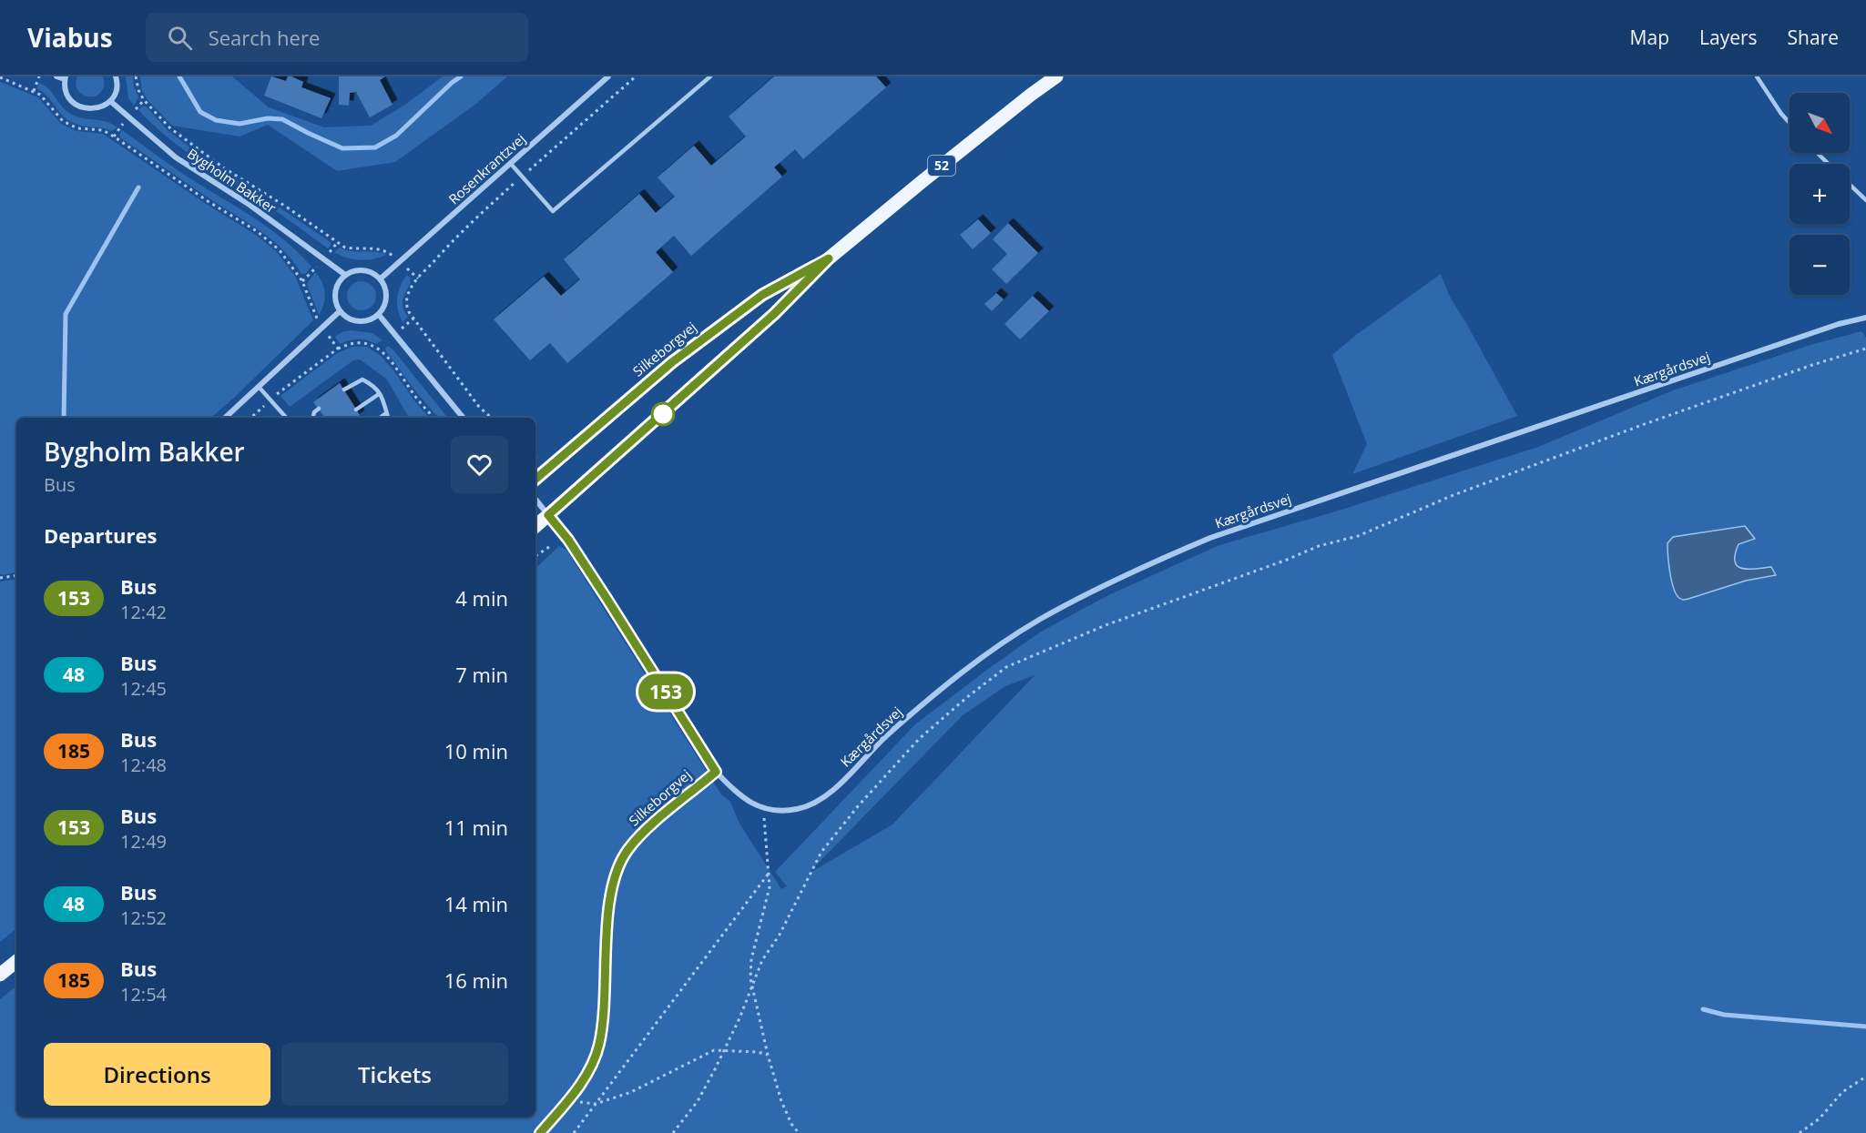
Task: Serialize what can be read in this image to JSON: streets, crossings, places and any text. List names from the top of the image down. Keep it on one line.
{"streets":{"main road":["52","Silkeborgvej"],"street":["Rosenkrantzvej","Bygholm Bakker","Kærgårdsvej"]},"crossings":[["Rosenkrantzvej","Bygholm Bakker"],["Silkeborgvej","Kærgårdsvej"]],"lines":["bus line 153"],"north":"bottom right","page":{"header":"Viabus","search":"Search here","nav":["Map","Layers","Share"],"on_map":"153","map_buttons":["+","−"],"heading":[["Bygholm Bakker","Bus"],"Departures"],"list":[{"mark":"153","name":"Bus","note":"12:42","value":"4 min"},{"mark":"48","name":"Bus","note":"12:45","value":"7 min"},{"mark":"185","name":"Bus","note":"12:48","value":"10 min"},{"mark":"153","name":"Bus","note":"12:49","value":"11 min"},{"mark":"48","name":"Bus","note":"12:52","value":"14 min"},{"mark":"185","name":"Bus","note":"12:54","value":"16 min"}],"buttons":["Directions","Tickets"]}}
